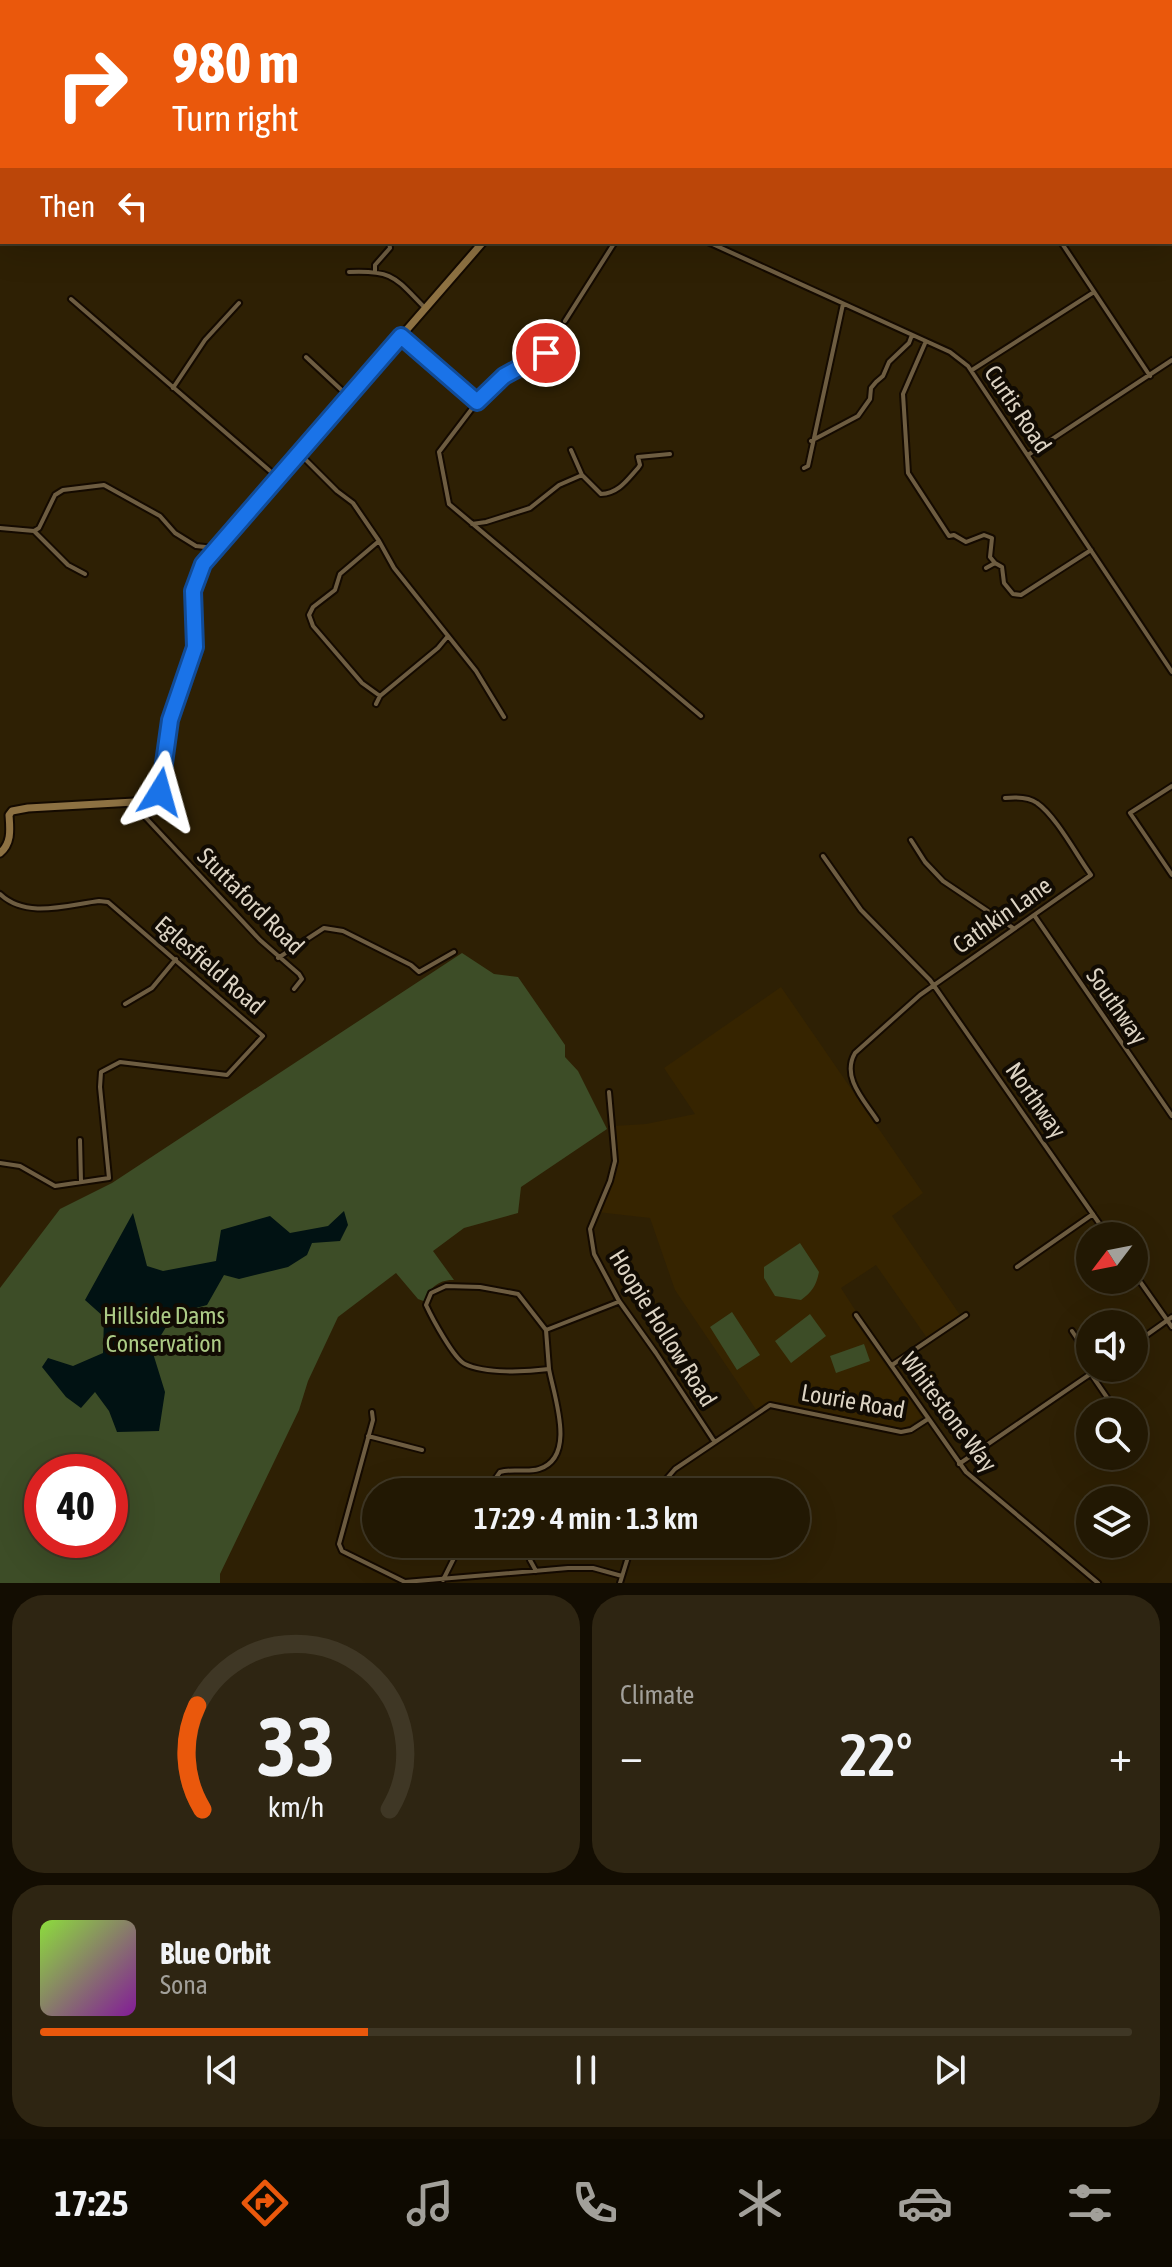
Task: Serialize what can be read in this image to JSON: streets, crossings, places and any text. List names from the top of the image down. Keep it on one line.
{"streets":{"street":["Curtis Road","Stuttaford Road","Cathkin Lane","Eglesfield Road","Southway","Northway","Hoopie Hollow Road","Lourie Road","Whitestone Way"]},"crossings":[["Cathkin Lane","Southway"],["Cathkin Lane","Northway"],["Hoopie Hollow Road","Lourie Road"],["Lourie Road","Whitestone Way"]],"parks":["Hillside Dams Conservation"],"north":"bottom left","page":{"turn":["980 m","Turn right"],"then":"Then","limit":"40","trip":"17:29 · 4 min · 1.3 km","tile":"Climate","heat":["−","22°","+"],"song":["Blue Orbit","Sona"],"tabs":"17:25","gauge":["33","km/h"]}}
